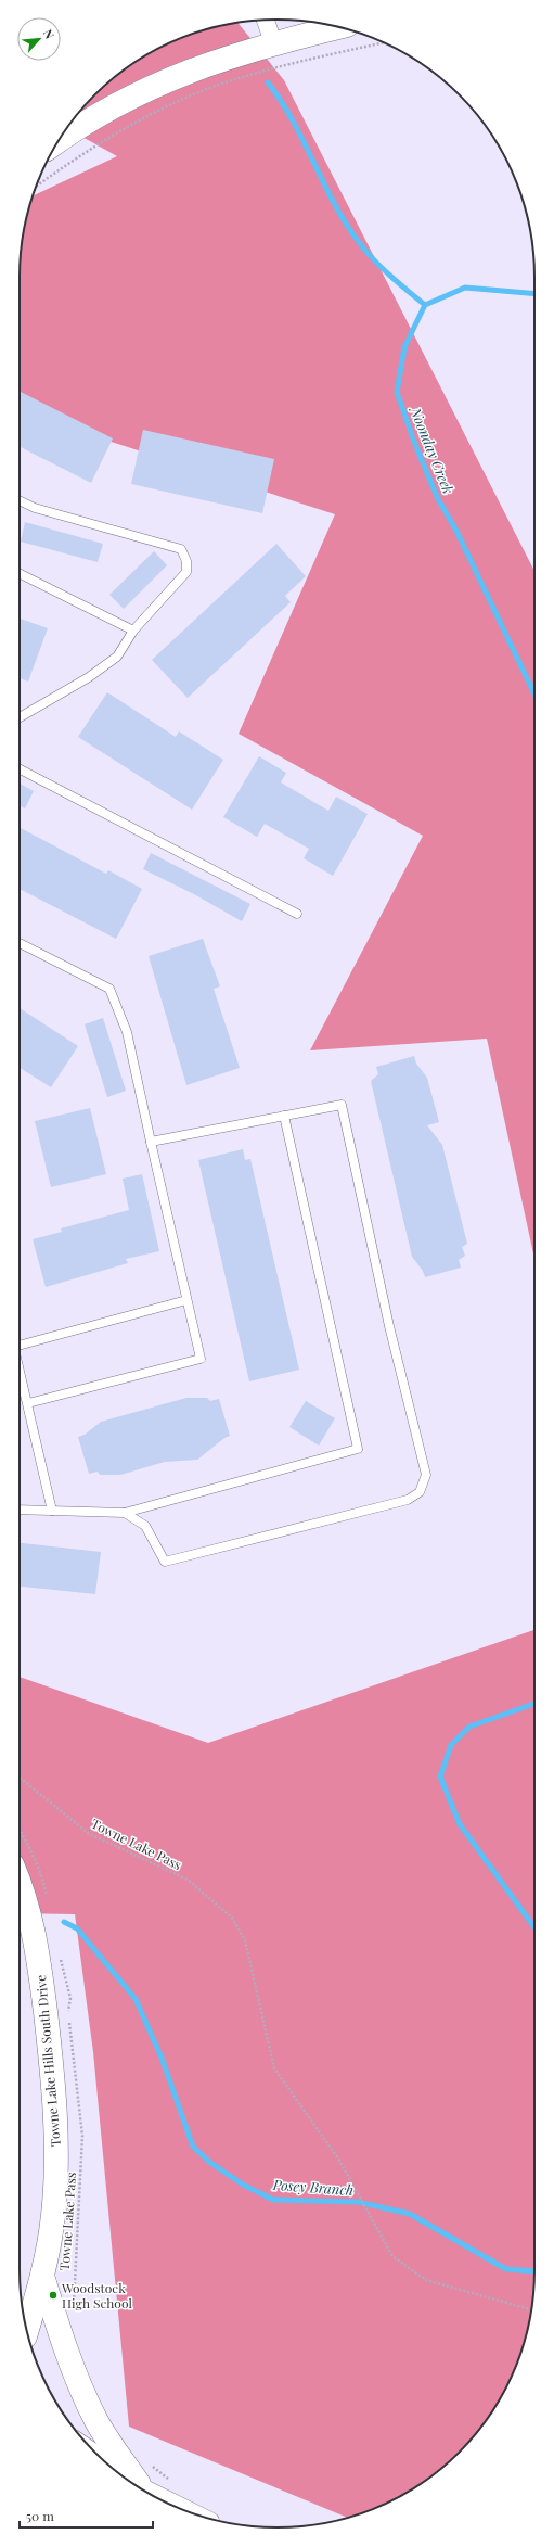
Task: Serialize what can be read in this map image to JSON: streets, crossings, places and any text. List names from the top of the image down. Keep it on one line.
{"streets":{"street":["Towne Lake Hills South Drive"],"path":["Towne Lake Pass"]},"water":["Noonday Creek","Posey Branch"],"places":["Woodstock High School"],"scale_bar":"50 m","north":"top right"}
